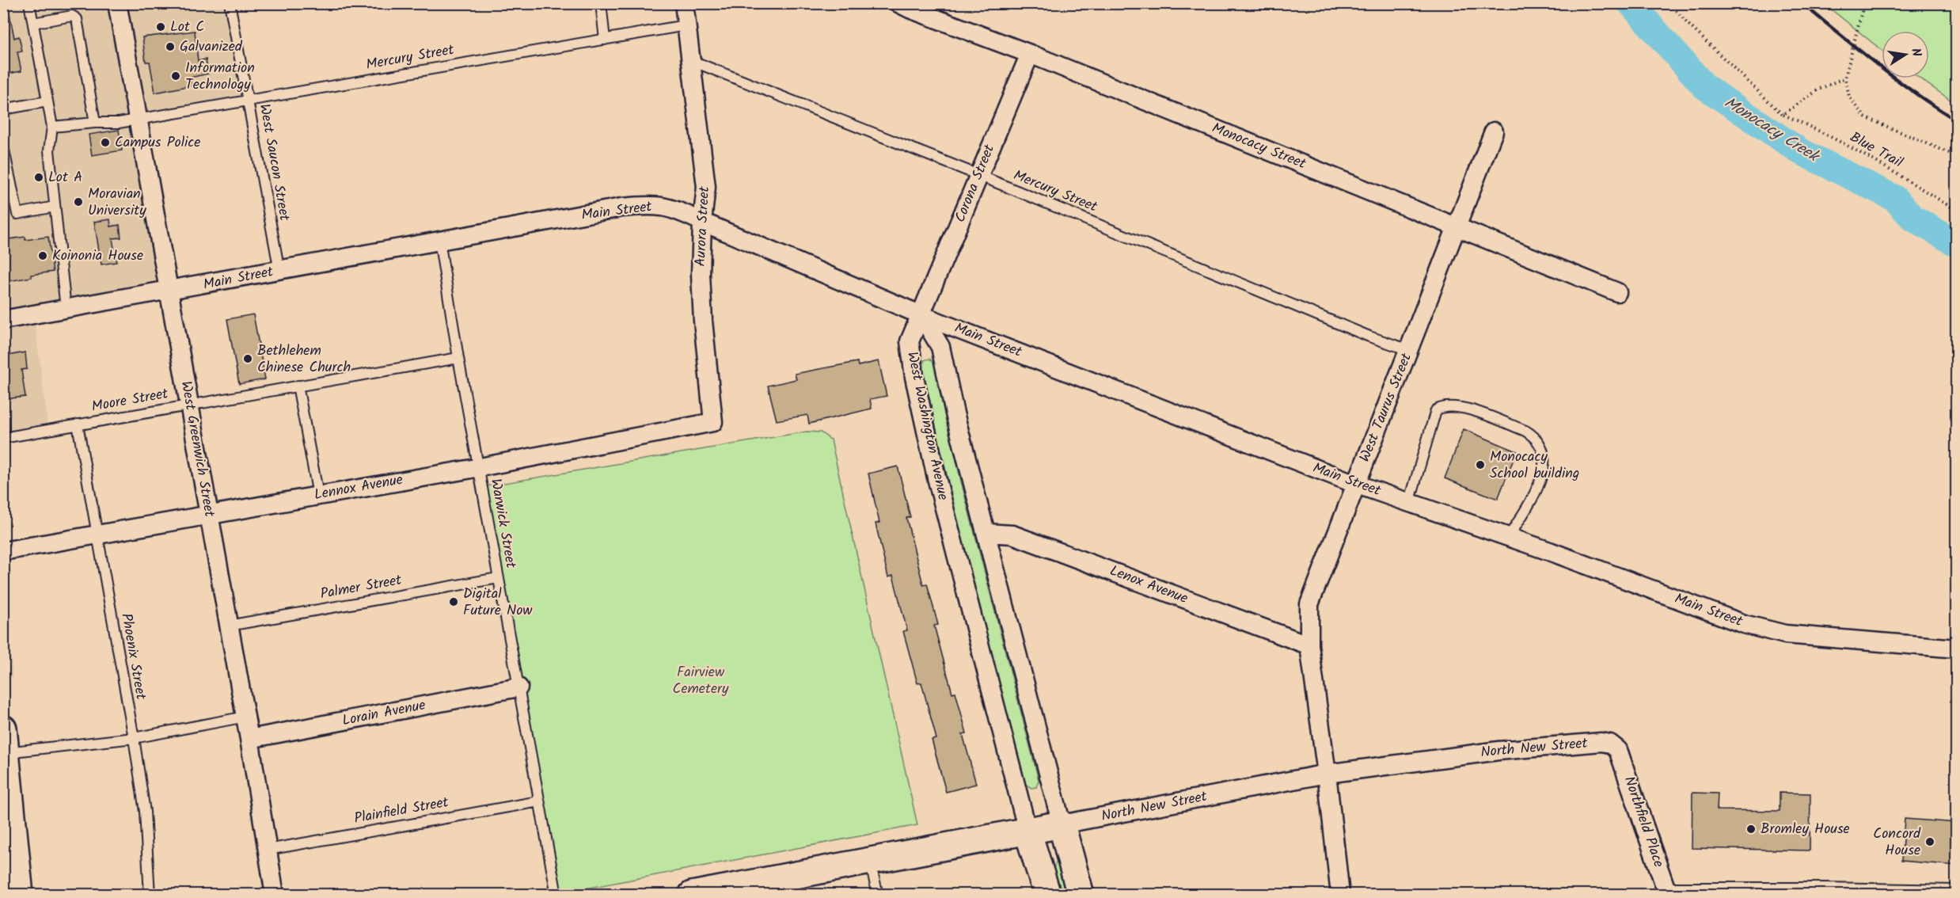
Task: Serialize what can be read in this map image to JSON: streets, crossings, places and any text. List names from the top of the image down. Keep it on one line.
{"streets":{"street":["Monocacy Street","Corona Street","Main Street","Aurora Street","West Taurus Street","West Washington Avenue","West Greenwich Street","Lennox Avenue","Lenox Avenue","Lorain Avenue","North New Street","Northfield Place"],"lane":["Mercury Street","West Saucon Street","Moore Street","Warwick Street","Palmer Street","Phoenix Street","Plainfield Street"],"path":["Blue Trail"]},"crossings":[["Mercury Street","West Saucon Street"],["Mercury Street","Corona Street"],["Mercury Street","Aurora Street"],["Mercury Street","West Taurus Street"],["Mercury Street","West Greenwich Street"],["Monocacy Street","Corona Street"],["Monocacy Street","West Taurus Street"],["West Saucon Street","Main Street"],["Corona Street","Main Street"],["Corona Street","West Washington Avenue"],["Main Street","Aurora Street"],["Main Street","West Taurus Street"],["Main Street","West Washington Avenue"],["Main Street","West Greenwich Street"],["Main Street","Warwick Street"],["Aurora Street","Lennox Avenue"],["Moore Street","West Greenwich Street"],["Moore Street","Warwick Street"],["Moore Street","Phoenix Street"],["West Taurus Street","Lenox Avenue"],["West Taurus Street","North New Street"],["West Washington Avenue","Lenox Avenue"],["West Washington Avenue","North New Street"],["West Greenwich Street","Lennox Avenue"],["West Greenwich Street","Palmer Street"],["West Greenwich Street","Lorain Avenue"],["West Greenwich Street","Plainfield Street"],["Lennox Avenue","Warwick Street"],["Lennox Avenue","Phoenix Street"],["Warwick Street","Palmer Street"],["Warwick Street","Lorain Avenue"],["Warwick Street","Plainfield Street"],["North New Street","Northfield Place"]],"water":["Monocacy Creek"],"parks":["Fairview Cemetery"],"places":["Lot C","Galvanized","Information Technology","Campus Police","Lot A","Moravian University","Koinonia House","Bethlehem Chinese Church","Monocacy School building","Digital Future Now","Bromley House","Concord House"],"north":"right"}
